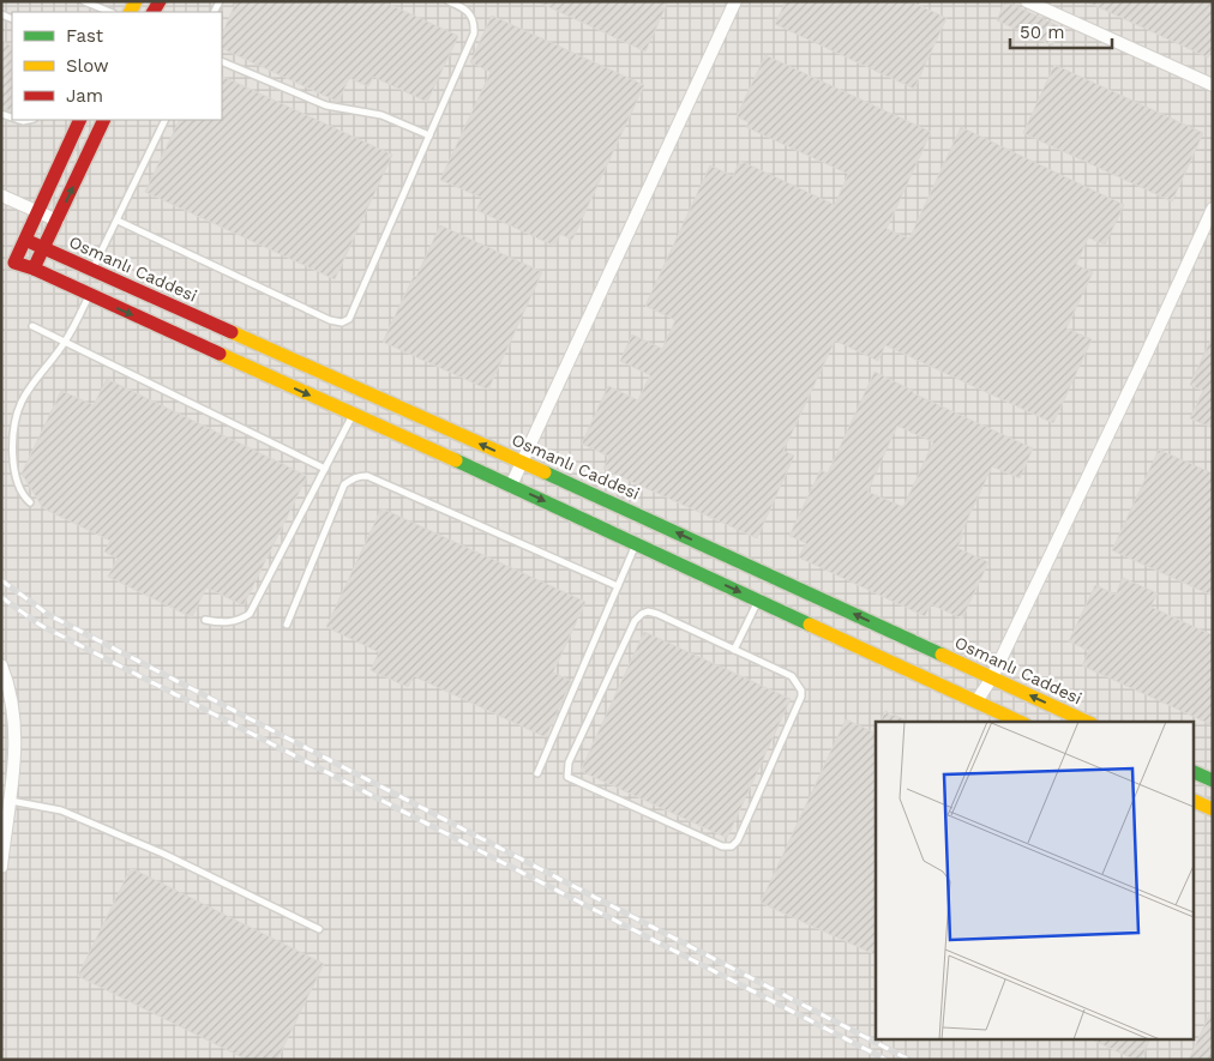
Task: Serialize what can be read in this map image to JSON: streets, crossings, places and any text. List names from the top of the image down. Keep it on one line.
{"streets":{"street":["Osmanlı Caddesi"]},"legend":["Fast","Slow","Jam"],"scale_bar":"50 m"}
